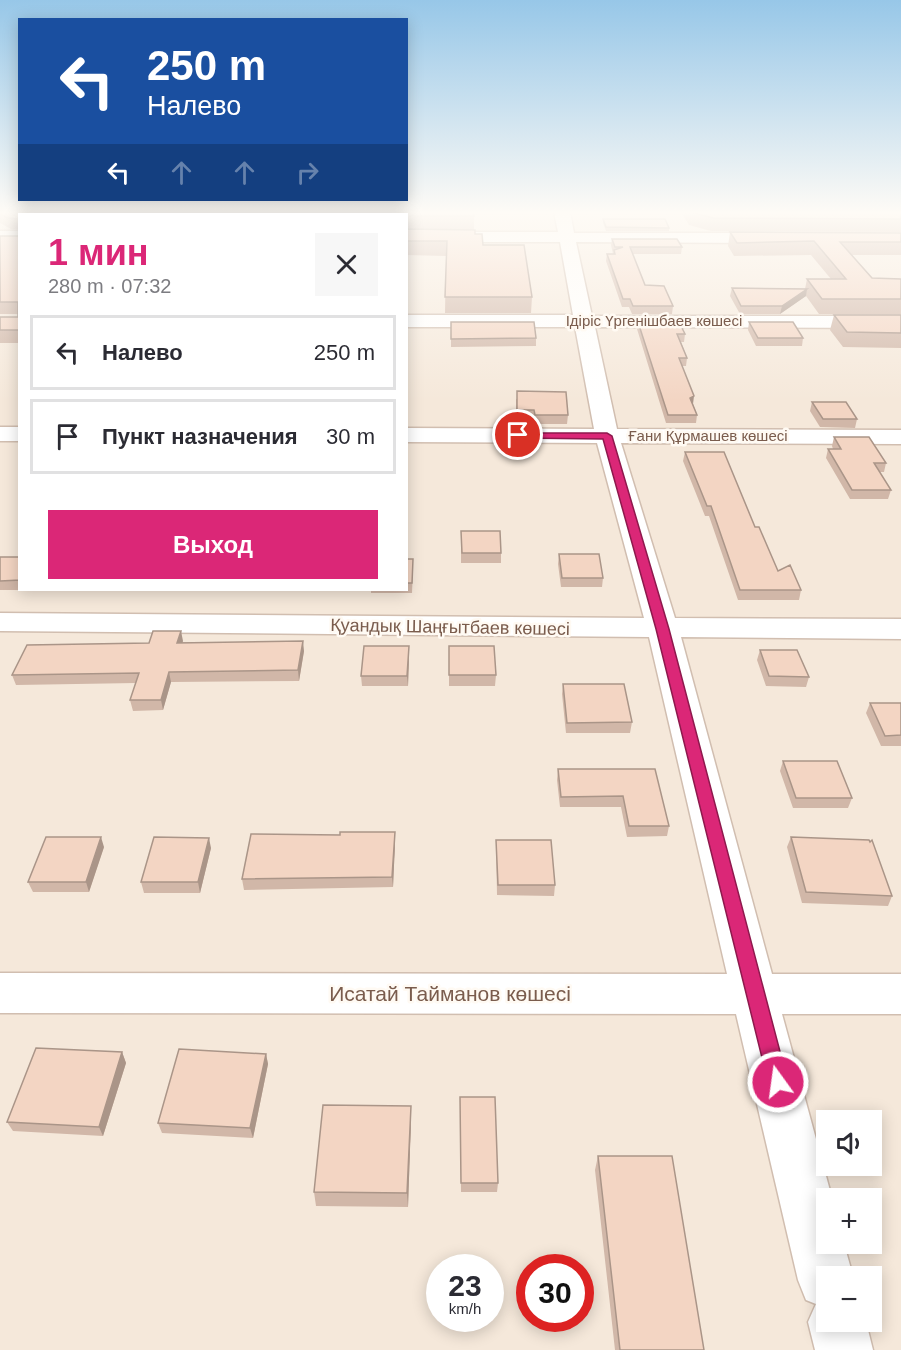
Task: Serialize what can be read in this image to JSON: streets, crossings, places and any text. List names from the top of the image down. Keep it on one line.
{"streets":{"street":["Ідіріс Үргенішбаев көшесі","Ғани Құрмашев көшесі","Қуандық Шаңғытбаев көшесі","Исатай Тайманов көшесі"]},"page":{"turn":["250 m","Налево"],"heading":["1 мин","280 m · 07:32"],"list":[{"name":"Налево","value":"250 m"},{"name":"Пункт назначения","value":"30 m"}],"buttons":"Выход","map_buttons":["+","−"],"speed":"23 km/h","limit":"30"}}
